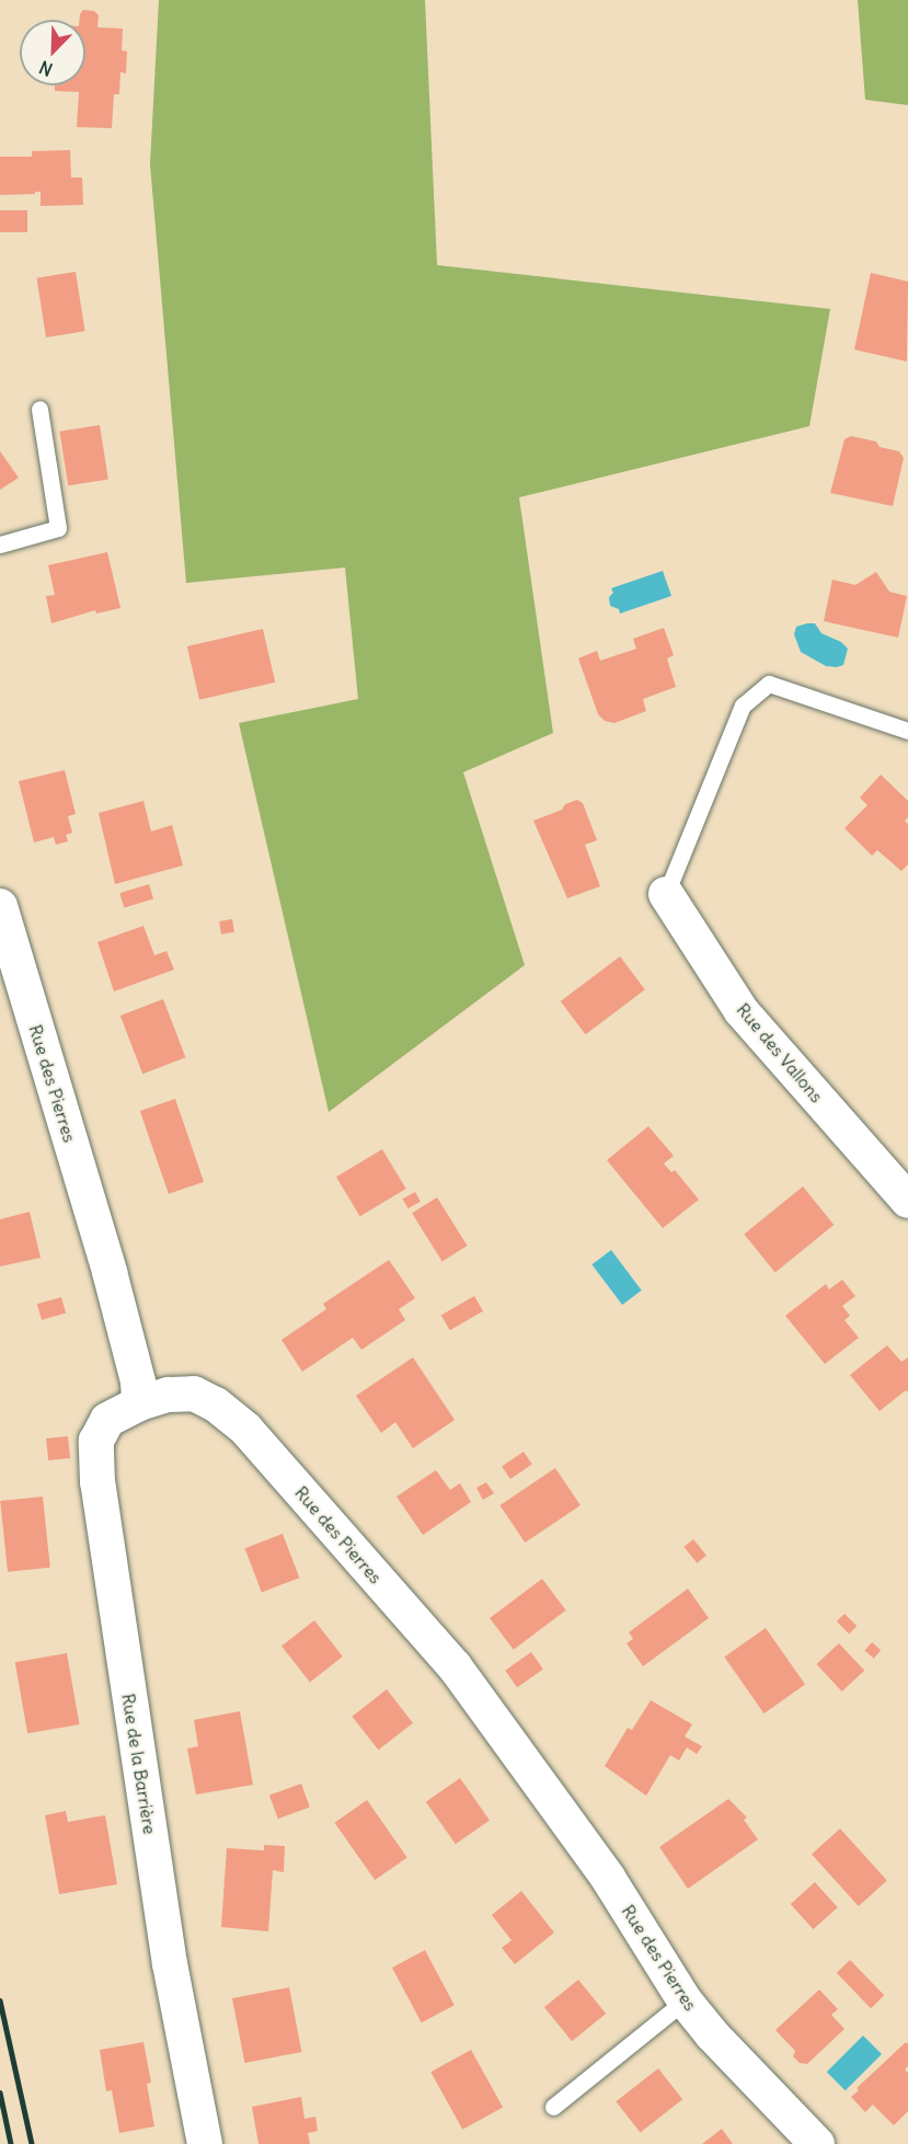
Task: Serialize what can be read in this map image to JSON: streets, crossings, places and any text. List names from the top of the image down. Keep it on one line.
{"streets":{"street":["Rue des Vallons","Rue des Pierres","Rue de la Barrière"]},"crossings":[["Rue des Pierres","Rue de la Barrière"]],"north":"bottom left"}
